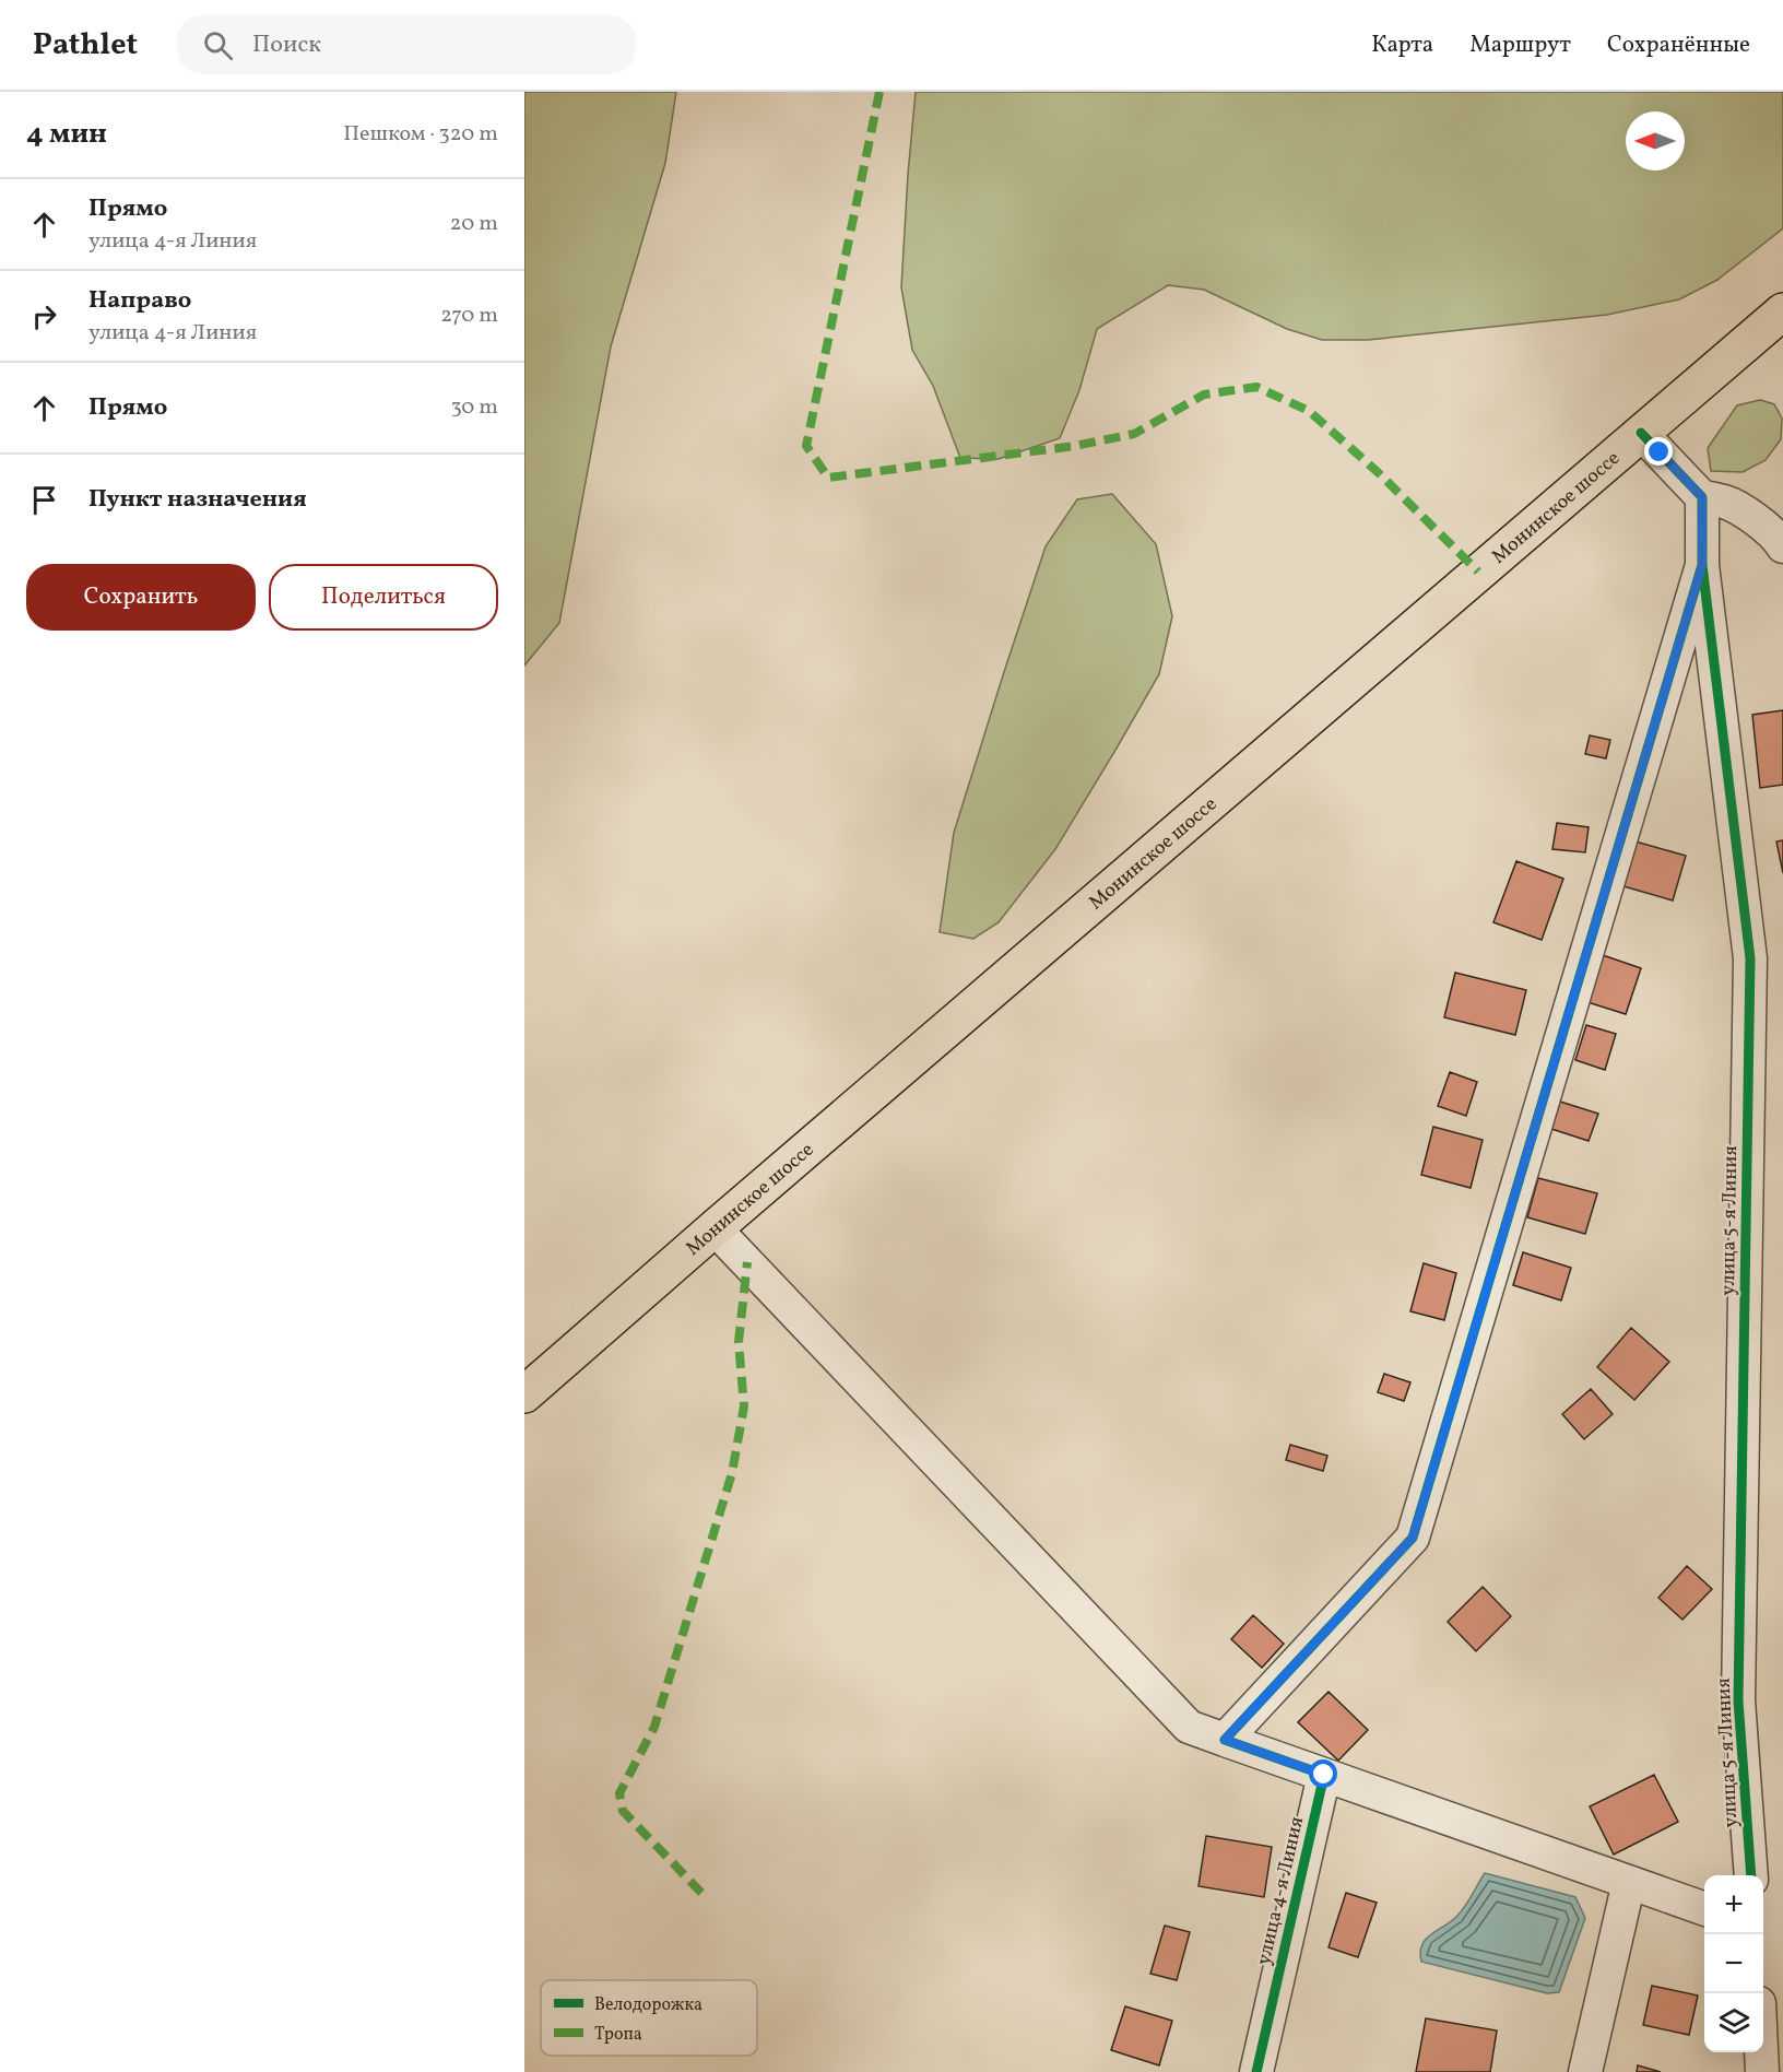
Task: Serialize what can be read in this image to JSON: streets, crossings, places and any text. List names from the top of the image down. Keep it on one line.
{"streets":{"main road":["Монинское шоссе"],"street":["улица 5-я Линия","улица 4-я Линия"]},"legend":["Велодорожка","Тропа"],"north":"left","page":{"header":"Pathlet","search":"Поиск","nav":["Карта","Маршрут","Сохранённые"],"heading":["4 мин","Пешком · 320 m"],"list":[["Прямо","улица 4-я Линия","20 m"],["Направо","улица 4-я Линия","270 m"],["Прямо","30 m"],"Пункт назначения"],"buttons":["Сохранить","Поделиться"],"map_buttons":["+","−"]}}
